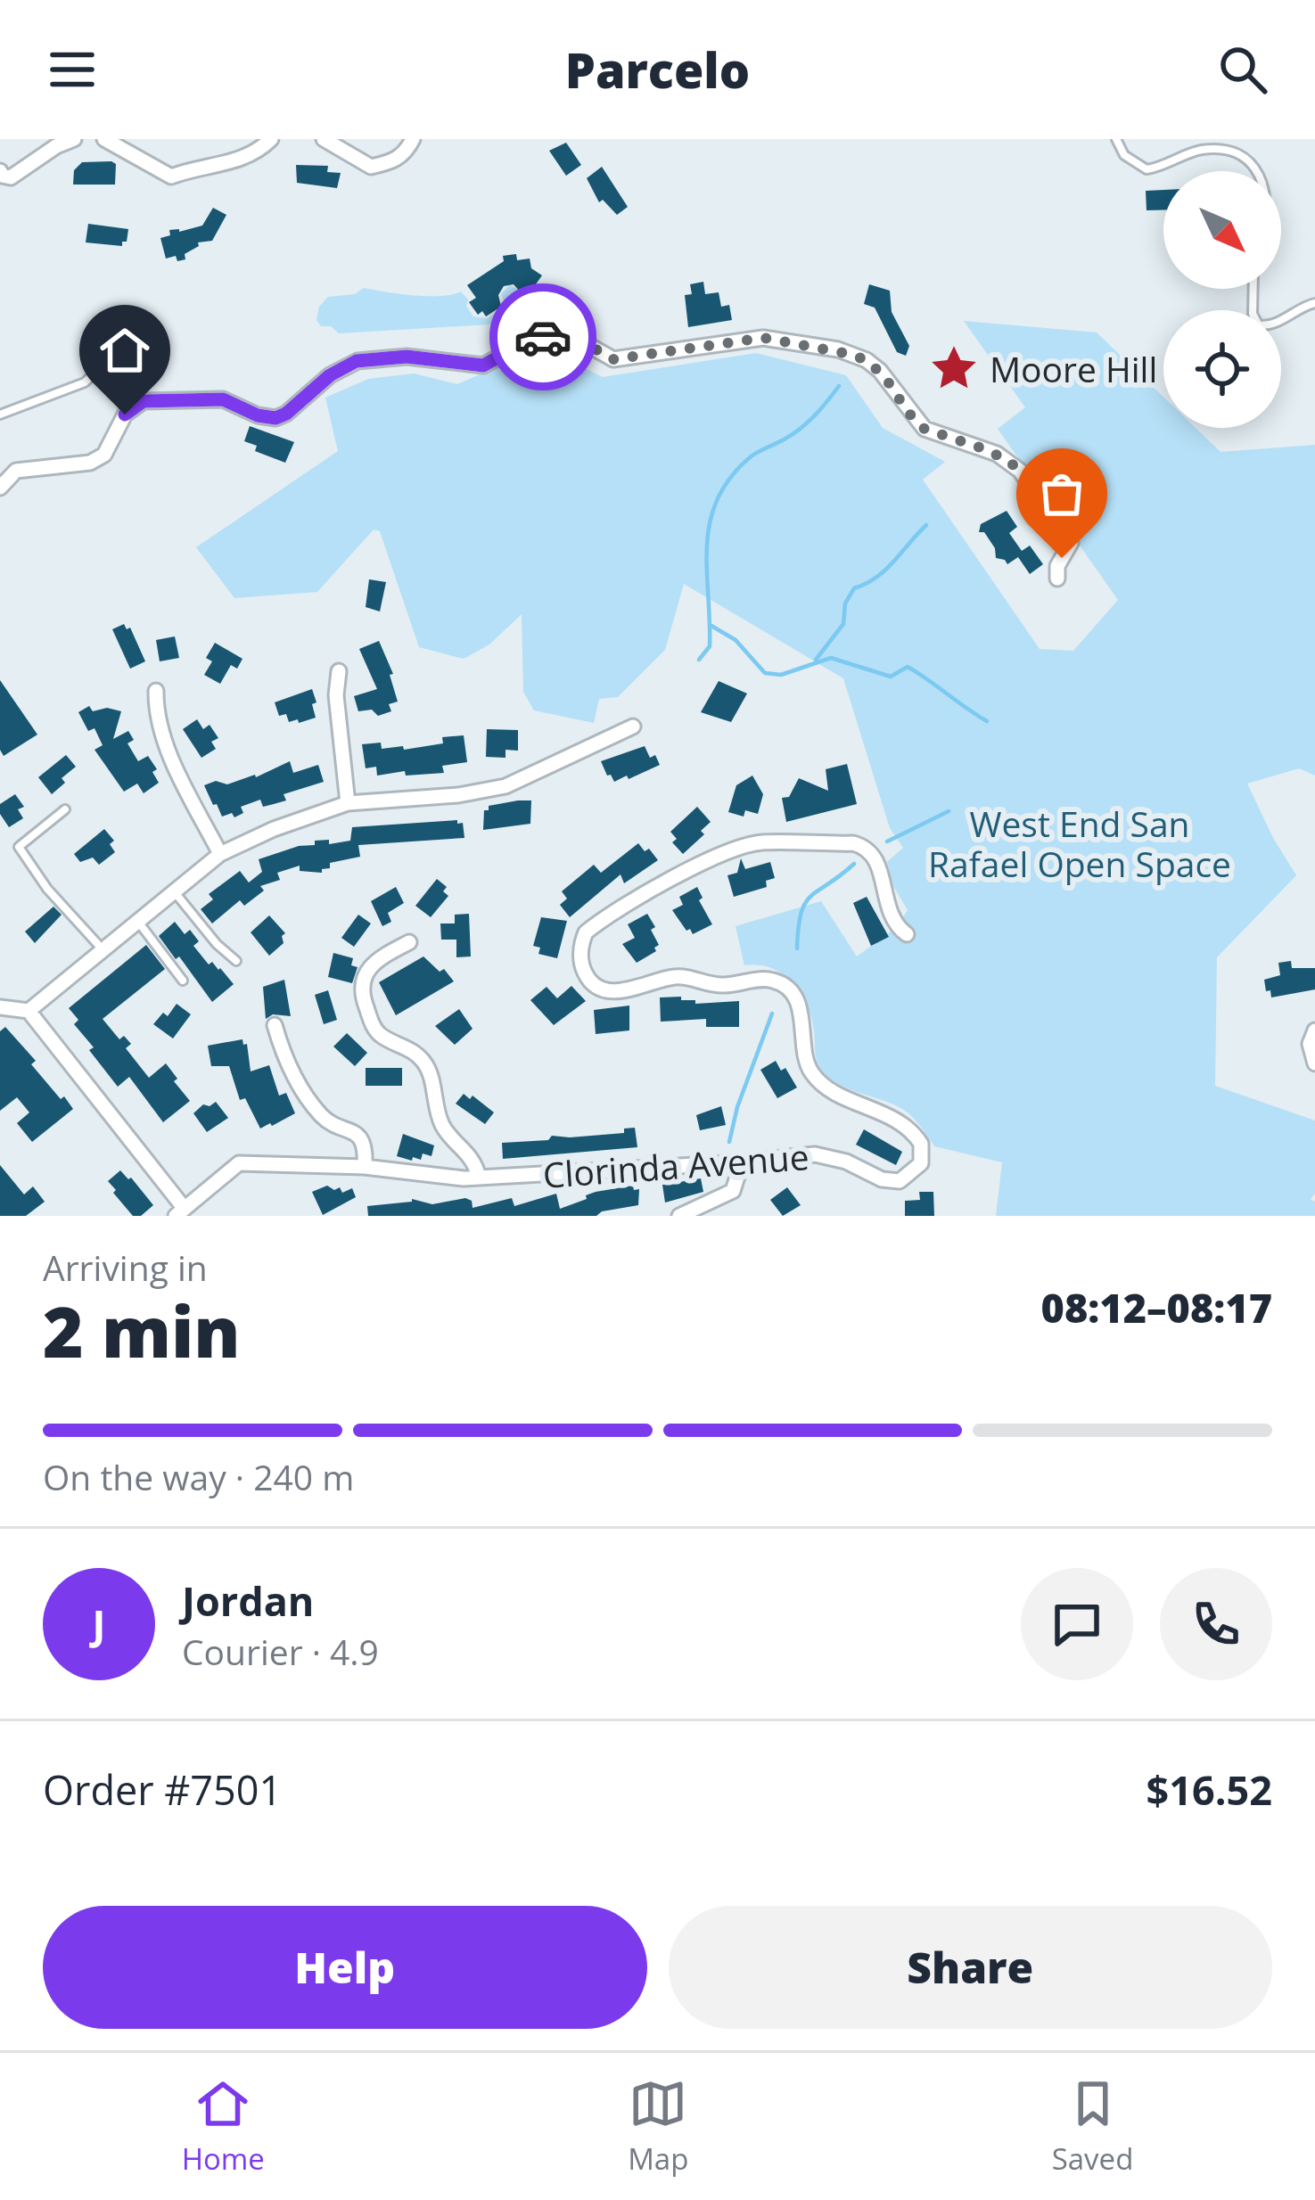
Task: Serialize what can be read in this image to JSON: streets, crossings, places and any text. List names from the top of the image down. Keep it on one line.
{"streets":{"street":["Clorinda Avenue"]},"parks":["West End San Rafael Open Space"],"places":{"place":["Moore Hill"]},"north":"bottom right","page":{"header":"Parcelo","heading":["2 min","Arriving in","08:12–08:17"],"panel":["Jordan","Courier · 4.9","Order #7501","$16.52"],"bar":"On the way · 240 m","round":"J","buttons":["Help","Share"],"tabs":["Home","Map","Saved"]}}
